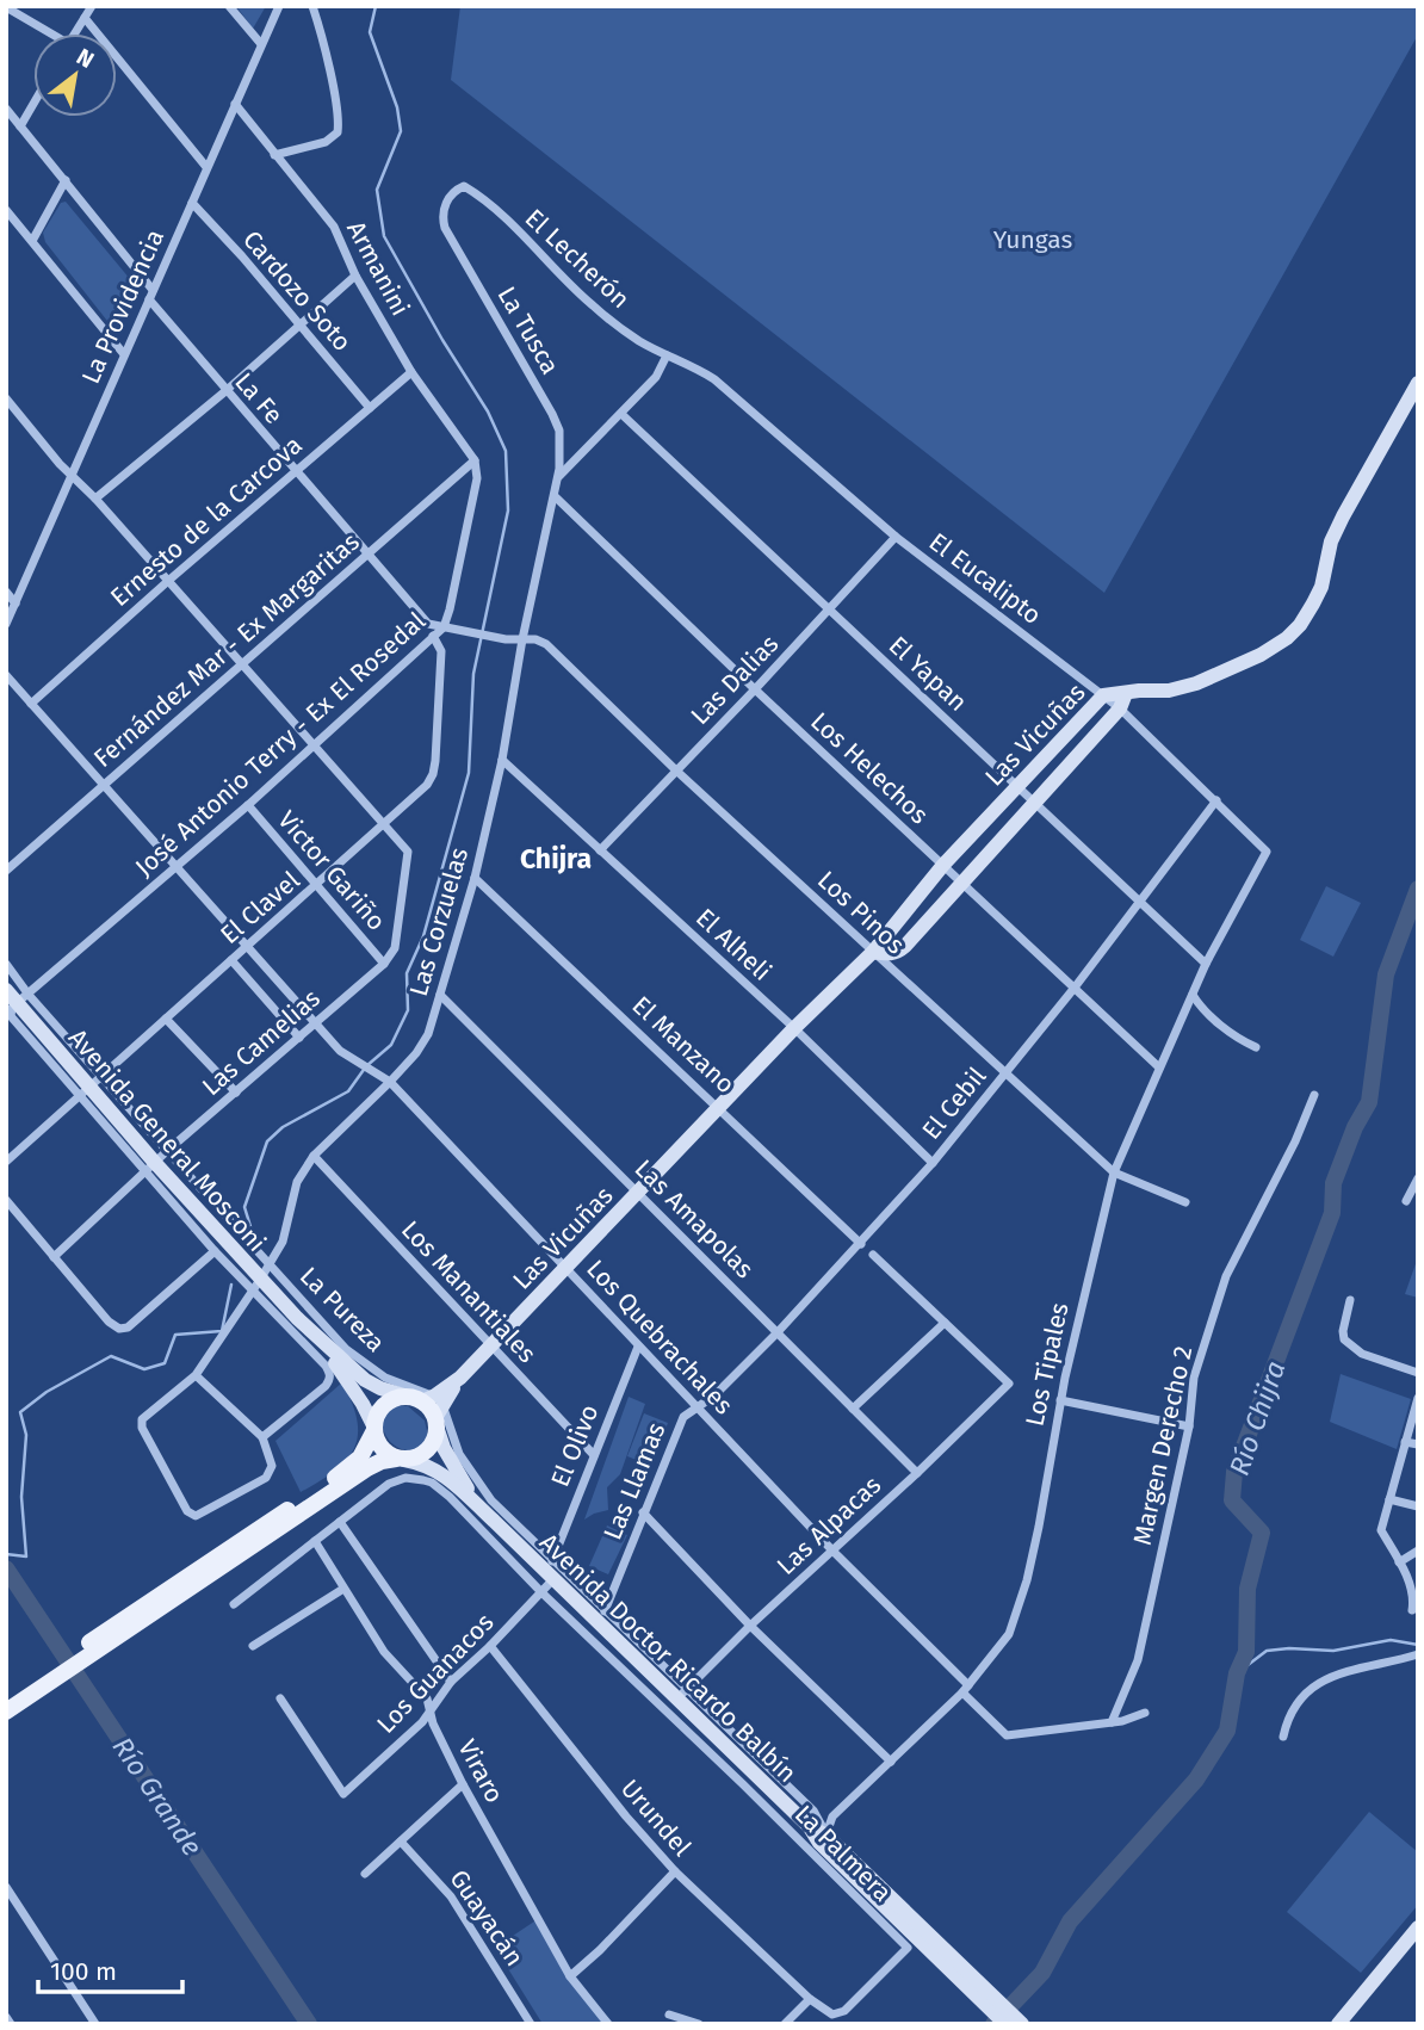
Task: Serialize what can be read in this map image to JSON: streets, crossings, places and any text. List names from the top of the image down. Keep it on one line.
{"streets":{"street":["El Lecherón","Armanini","Cardozo Soto","La Providencia","La Tusca","La Fe","Ernesto de la Carcova","El Eucalipto","Fernández Mar - Ex Margaritas","El Yapan","Las Dalias","Las Vicuñas","José Antonio Terry - Ex El Rosedal","Los Helechos","Victor Gariño","El Clavel","Los Pinos","Las Corzuelas","El Alheli","Las Camelias","El Manzano","El Cebil","Avenida General Mosconi","Las Amapolas","Los Manantiales","La Pureza","Los Quebrachales","Los Tipales","El Olivo","Margen Derecho 2","Las Llamas","Las Alpacas","Avenida Doctor Ricardo Balbín","Los Guanacos","Viraro","Urundel","La Palmera","Guayacán"]},"crossings":[["El Lecherón","La Tusca"],["El Lecherón","El Eucalipto"],["Armanini","La Providencia"],["Armanini","Ernesto de la Carcova"],["Armanini","Fernández Mar - Ex Margaritas"],["Armanini","José Antonio Terry - Ex El Rosedal"],["Cardozo Soto","La Providencia"],["Cardozo Soto","Ernesto de la Carcova"],["La Providencia","La Fe"],["La Providencia","Las Camelias"],["La Tusca","Los Helechos"],["La Tusca","Las Corzuelas"],["La Fe","Ernesto de la Carcova"],["La Fe","Fernández Mar - Ex Margaritas"],["La Fe","José Antonio Terry - Ex El Rosedal"],["Ernesto de la Carcova","Las Camelias"],["Ernesto de la Carcova","Los Quebrachales"],["El Eucalipto","Las Dalias"],["El Eucalipto","Las Vicuñas"],["El Eucalipto","El Cebil"],["El Eucalipto","Los Tipales"],["Fernández Mar - Ex Margaritas","José Antonio Terry - Ex El Rosedal"],["Fernández Mar - Ex Margaritas","Las Camelias"],["Fernández Mar - Ex Margaritas","Los Quebrachales"],["El Yapan","Las Dalias"],["El Yapan","Las Vicuñas"],["El Yapan","El Cebil"],["El Yapan","Los Tipales"],["Las Dalias","Los Helechos"],["Las Dalias","Los Pinos"],["Las Dalias","El Alheli"],["Las Vicuñas","Los Helechos"],["Las Vicuñas","Los Pinos"],["Las Vicuñas","El Alheli"],["Las Vicuñas","El Manzano"],["Las Vicuñas","Las Amapolas"],["Las Vicuñas","Los Manantiales"],["Las Vicuñas","La Pureza"],["Las Vicuñas","Los Quebrachales"],["José Antonio Terry - Ex El Rosedal","Victor Gariño"],["José Antonio Terry - Ex El Rosedal","El Clavel"],["José Antonio Terry - Ex El Rosedal","Las Camelias"],["José Antonio Terry - Ex El Rosedal","Avenida General Mosconi"],["José Antonio Terry - Ex El Rosedal","La Pureza"],["José Antonio Terry - Ex El Rosedal","Los Quebrachales"],["Los Helechos","El Cebil"],["Los Helechos","Los Tipales"],["Victor Gariño","El Clavel"],["Victor Gariño","Las Camelias"],["El Clavel","Las Camelias"],["El Clavel","Avenida General Mosconi"],["El Clavel","La Pureza"],["El Clavel","Los Quebrachales"],["Los Pinos","Las Corzuelas"],["Los Pinos","El Cebil"],["Los Pinos","Los Tipales"],["Las Corzuelas","El Alheli"],["Las Corzuelas","El Manzano"],["Las Corzuelas","Avenida General Mosconi"],["Las Corzuelas","Las Amapolas"],["Las Corzuelas","Los Manantiales"],["Las Corzuelas","La Pureza"],["Las Corzuelas","Los Quebrachales"],["El Alheli","El Cebil"],["Las Camelias","Avenida General Mosconi"],["Las Camelias","La Pureza"],["Las Camelias","Los Quebrachales"],["El Manzano","El Cebil"],["El Cebil","Las Amapolas"],["El Cebil","Los Quebrachales"],["El Cebil","Las Llamas"],["Avenida General Mosconi","La Pureza"],["Las Amapolas","Las Alpacas"],["Los Manantiales","El Olivo"],["Los Quebrachales","Los Tipales"],["Los Quebrachales","El Olivo"],["Los Quebrachales","Margen Derecho 2"],["Los Quebrachales","Las Llamas"],["Los Quebrachales","Las Alpacas"],["Los Tipales","Avenida Doctor Ricardo Balbín"],["Las Llamas","Avenida Doctor Ricardo Balbín"],["Las Alpacas","Avenida Doctor Ricardo Balbín"],["Avenida Doctor Ricardo Balbín","Los Guanacos"],["Avenida Doctor Ricardo Balbín","La Palmera"],["Los Guanacos","Viraro"],["Los Guanacos","Urundel"],["Los Guanacos","La Palmera"]],"districts":["Chijra"],"water":["Río Chijra","Río Grande"],"parks":["Yungas"],"scale_bar":"100 m","north":"top right"}
